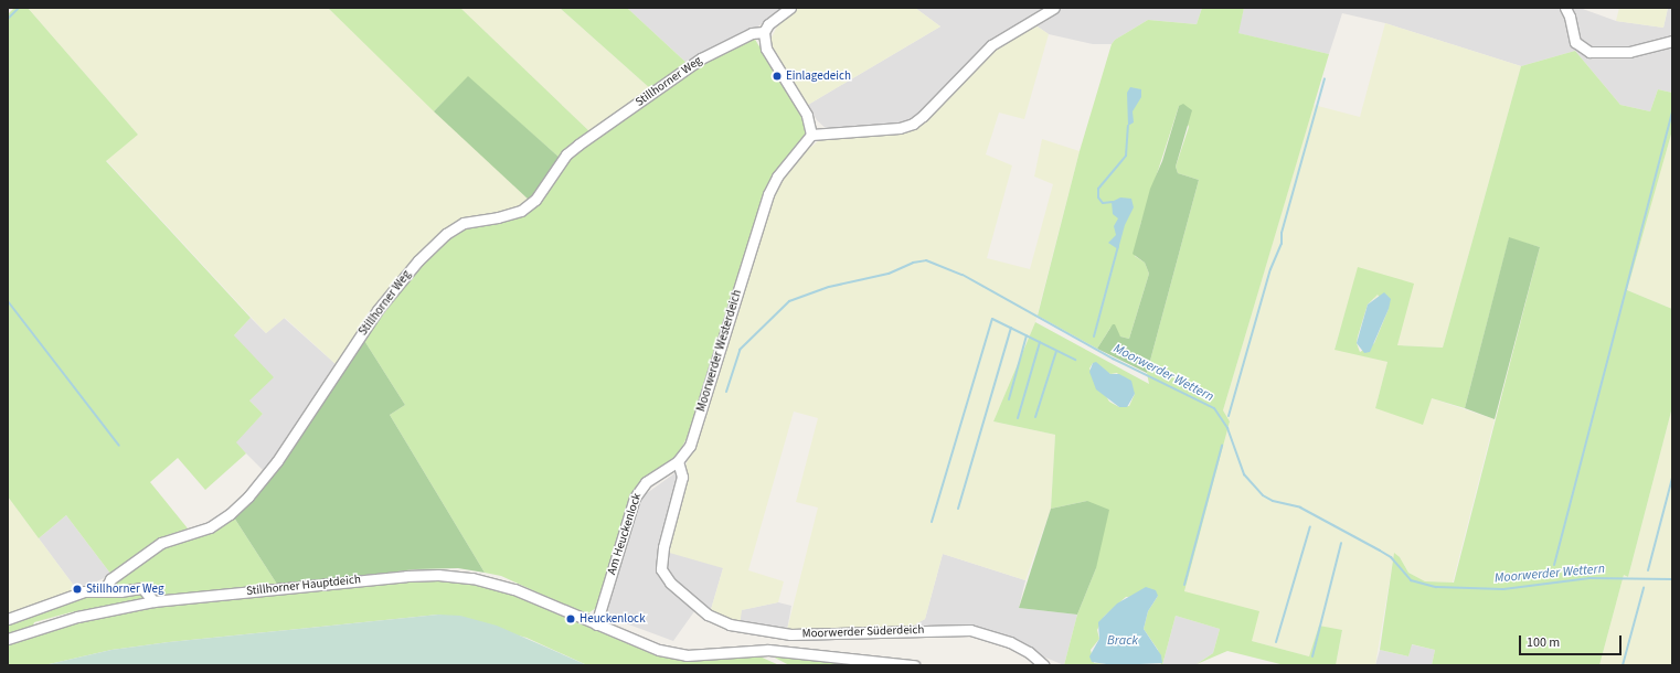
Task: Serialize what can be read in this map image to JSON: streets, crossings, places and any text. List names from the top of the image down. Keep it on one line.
{"streets":{"street":["Stillhorner Weg","Moorwerder Westerdeich","Am Heuckenlock","Stillhorner Hauptdeich","Moorwerder Süderdeich"]},"crossings":[["Moorwerder Westerdeich","Am Heuckenlock"],["Moorwerder Westerdeich","Moorwerder Süderdeich"],["Am Heuckenlock","Stillhorner Hauptdeich"],["Am Heuckenlock","Moorwerder Süderdeich"]],"water":["Moorwerder Wettern","Brack"],"places":["Einlagedeich","Stillhorner Weg","Heuckenlock"],"scale_bar":"100 m"}
